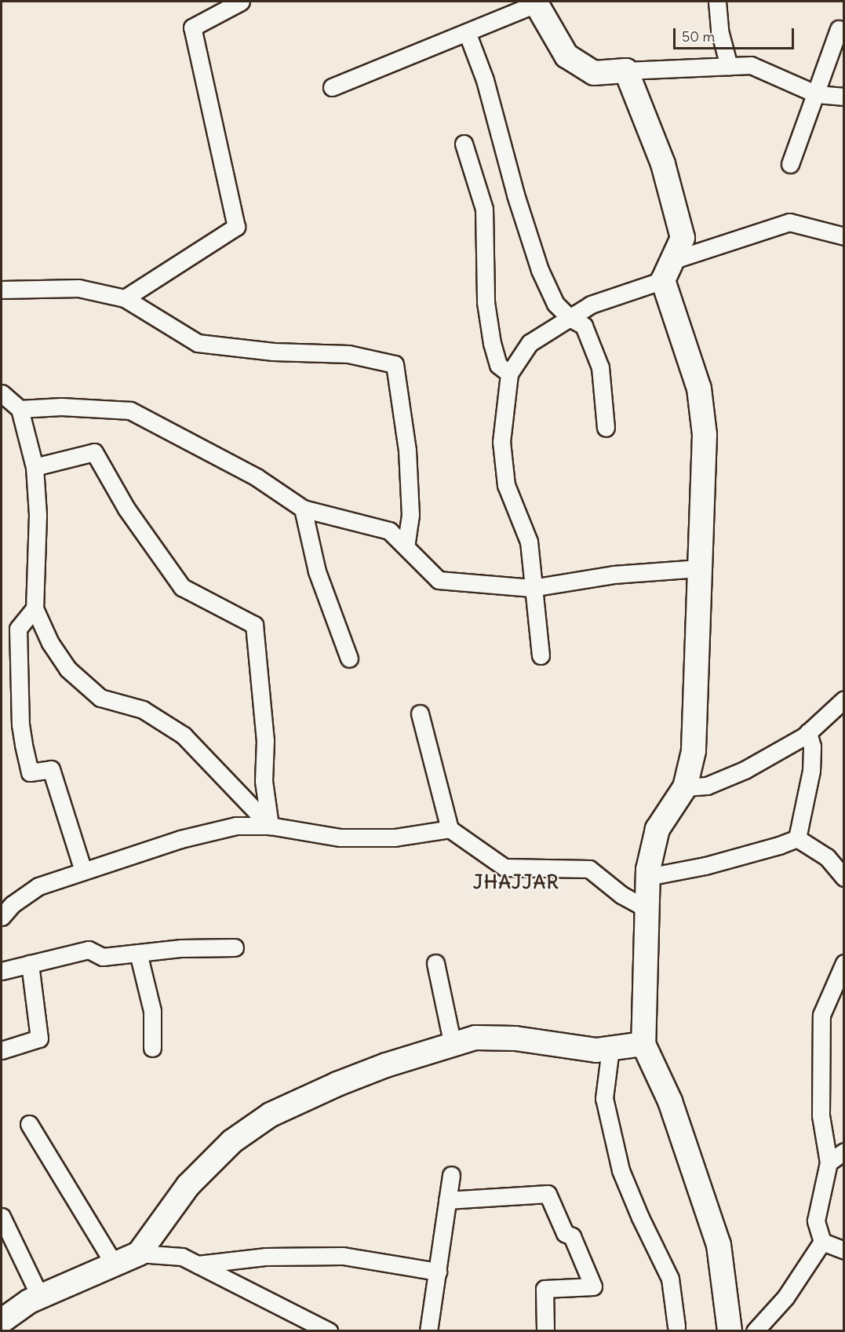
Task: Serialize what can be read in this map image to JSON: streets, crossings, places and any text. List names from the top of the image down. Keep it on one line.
{"districts":["JHAJJAR"],"scale_bar":"50 m"}
